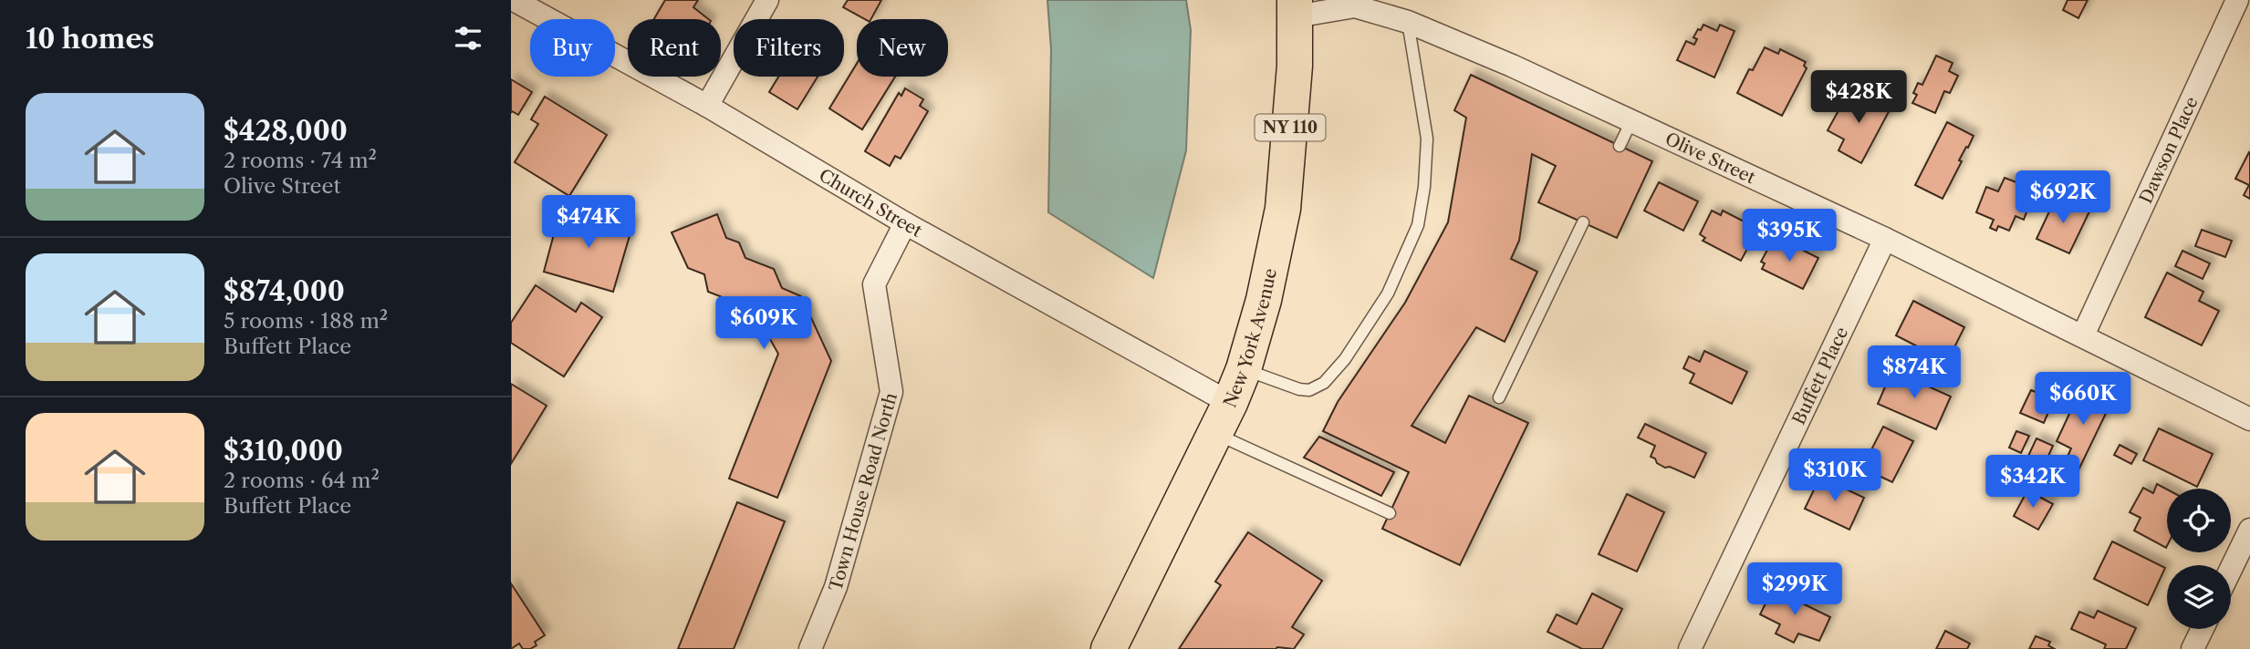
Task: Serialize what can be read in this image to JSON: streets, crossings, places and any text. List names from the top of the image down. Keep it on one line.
{"streets":{"main road":["NY 110","New York Avenue"],"street":["Dawson Place","Olive Street","Church Street","Buffett Place","Town House Road North"]},"crossings":[["Dawson Place","Olive Street"],["Olive Street","New York Avenue"],["Olive Street","Buffett Place"],["Church Street","New York Avenue"],["Church Street","Town House Road North"]],"page":{"heading":"10 homes","chip":["Buy","Rent","Filters","New"],"price":["$428K","$692K","$474K","$395K","$609K","$874K","$660K","$310K","$342K","$299K"],"list":[{"name":"$428,000","note":"2 rooms · 74 m² · Olive Street"},{"name":"$874,000","note":"5 rooms · 188 m² · Buffett Place"},{"name":"$310,000","note":"2 rooms · 64 m² · Buffett Place"}]}}
